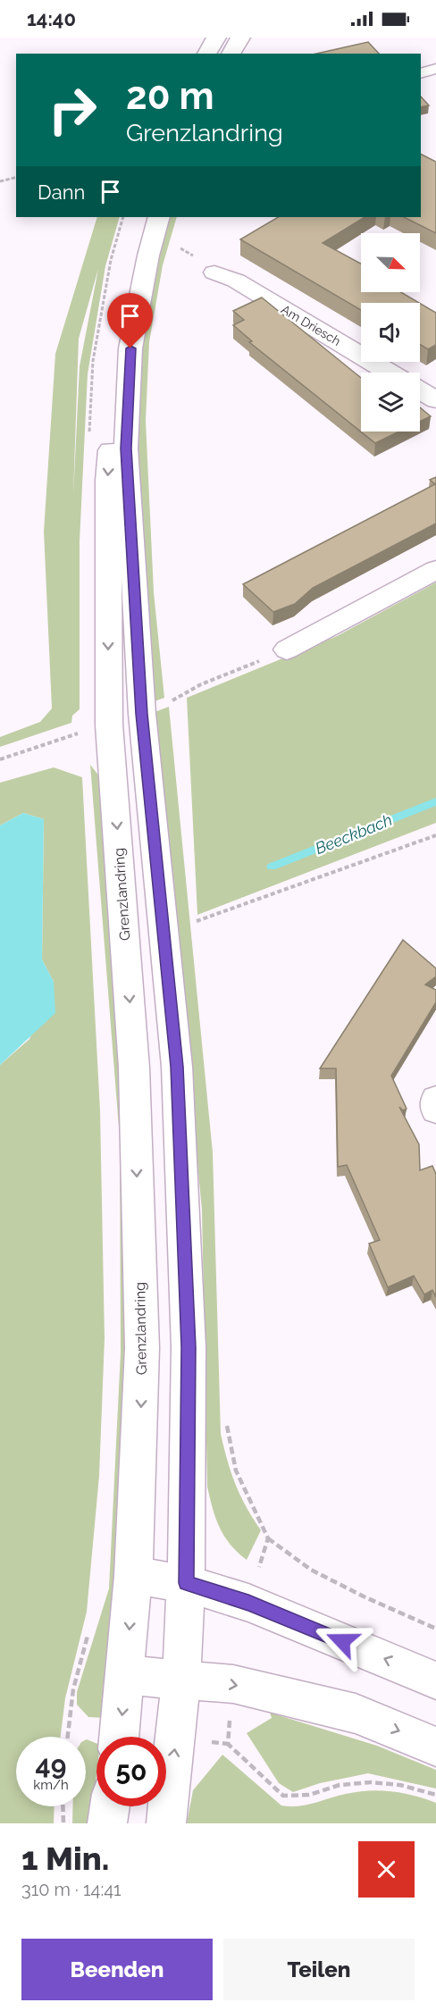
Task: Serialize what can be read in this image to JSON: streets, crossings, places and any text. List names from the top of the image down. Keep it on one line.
{"streets":{"main road":["Am Driesch","Grenzlandring"]},"water":["Beeckbach"],"north":"bottom right","page":{"status":"14:40","turn":["20 m","Grenzlandring"],"then":"Dann","speed":"49 km/h","limit":"50","heading":["1 Min.","310 m · 14:41"],"buttons":["Beenden","Teilen"]}}
